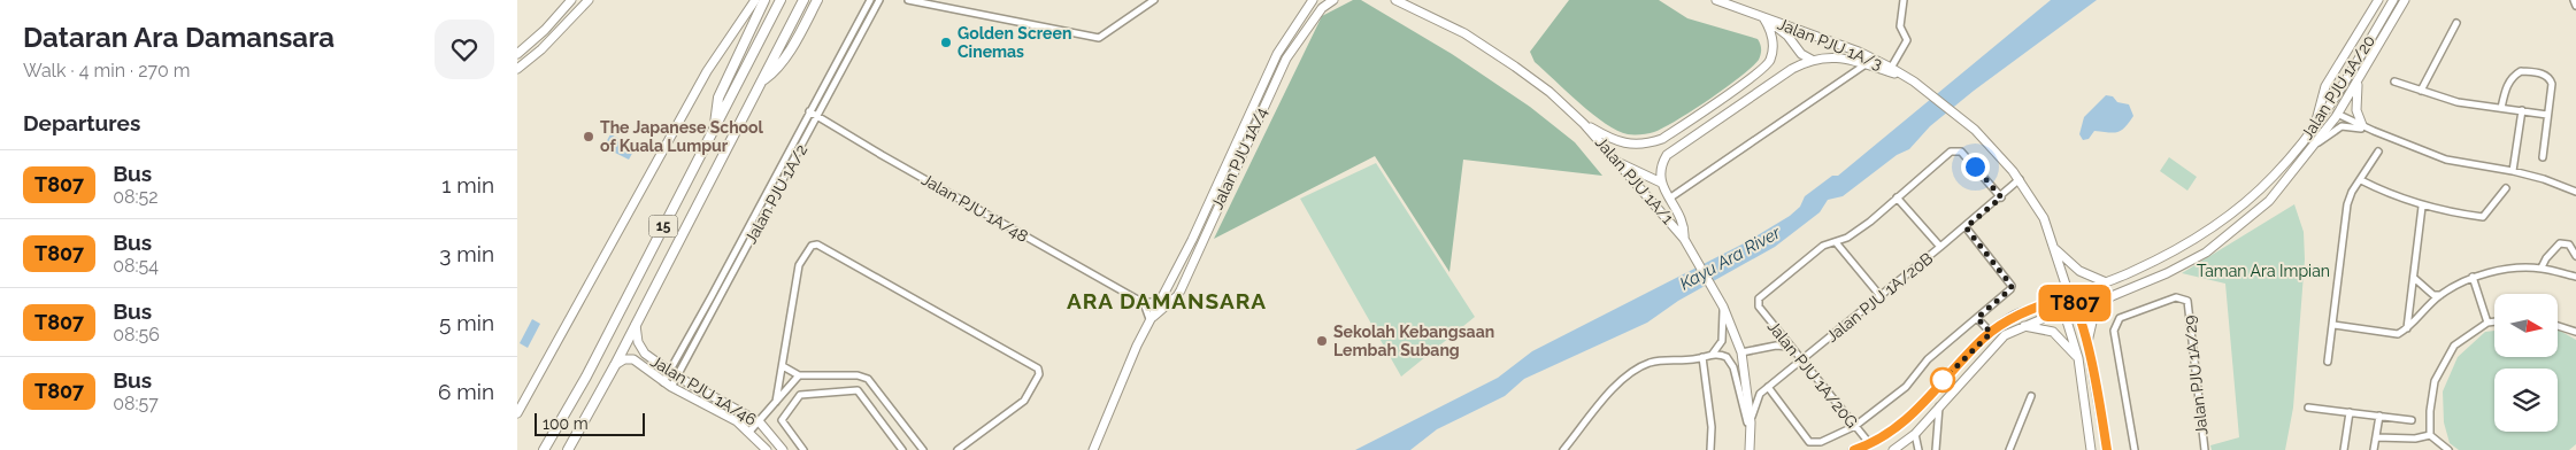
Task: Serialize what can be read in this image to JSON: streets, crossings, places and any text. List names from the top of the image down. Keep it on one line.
{"streets":{"main road":["15"],"street":["Jalan PJU 1A/3","Jalan PJU 1A/20","Jalan PJU 1A/4","Jalan PJU 1A/1","Jalan PJU 1A/2","Jalan PJU 1A/48","Jalan PJU 1A/20B","Jalan PJU 1A/20G","Jalan PJU 1A/29","Jalan PJU 1A/46"]},"crossings":[["Jalan PJU 1A/3","Jalan PJU 1A/20"],["Jalan PJU 1A/3","Jalan PJU 1A/20B"],["Jalan PJU 1A/20","Jalan PJU 1A/20G"],["Jalan PJU 1A/1","Jalan PJU 1A/20B"],["Jalan PJU 1A/2","Jalan PJU 1A/48"],["Jalan PJU 1A/2","Jalan PJU 1A/46"],["15","Jalan PJU 1A/46"],["Jalan PJU 1A/20B","Jalan PJU 1A/20G"]],"districts":["ARA DAMANSARA"],"water":["Kayu Ara River"],"parks":["Taman Ara Impian"],"places":["Golden Screen Cinemas","The Japanese School of Kuala Lumpur","Sekolah Kebangsaan Lembah Subang"],"lines":["bus line T807"],"scale_bar":"100 m","north":"right","page":{"heading":[["Dataran Ara Damansara","Walk · 4 min · 270 m"],"Departures"],"on_map":"T807","list":[{"mark":"T807","name":"Bus","note":"08:52","value":"1 min"},{"mark":"T807","name":"Bus","note":"08:54","value":"3 min"},{"mark":"T807","name":"Bus","note":"08:56","value":"5 min"},{"mark":"T807","name":"Bus","note":"08:57","value":"6 min"}],"scale":"100 m"}}
